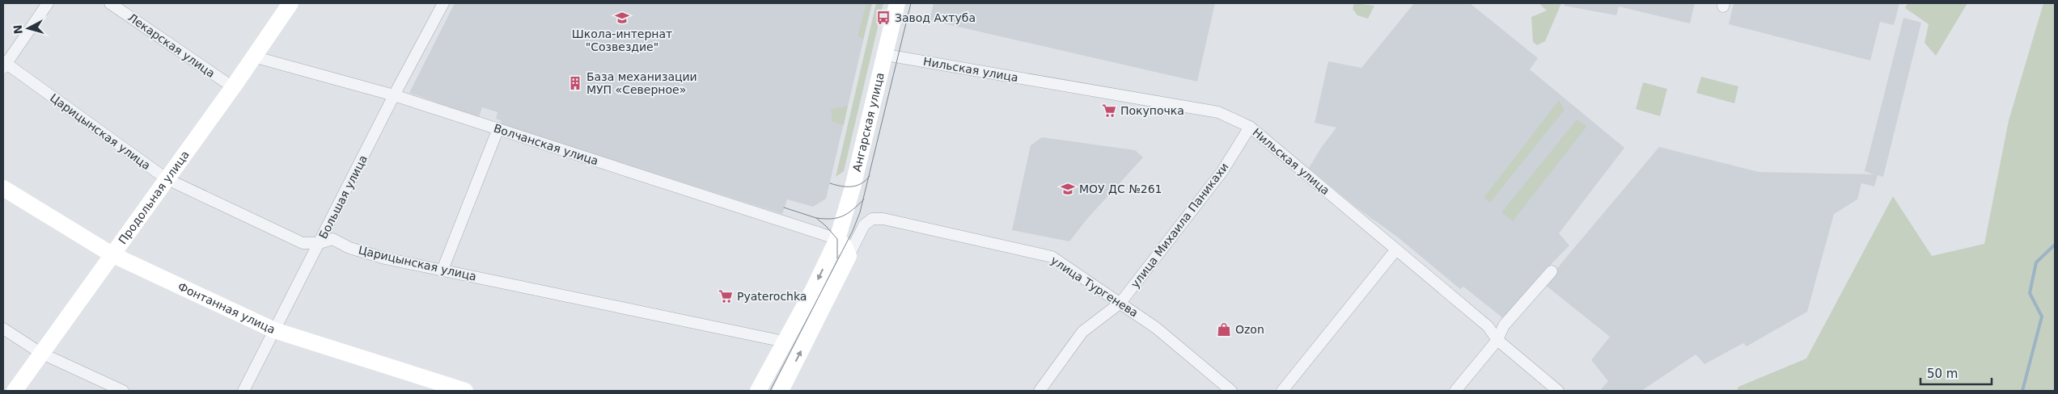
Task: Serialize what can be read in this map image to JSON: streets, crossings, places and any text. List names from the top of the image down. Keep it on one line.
{"streets":{"main road":["Ангарская улица","Продольная улица","Фонтанная улица"],"street":["Лекарская улица","Нильская улица","Царицынская улица","Волчанская улица","Большая улица","улица Михаила Паникахи","улица Тургенева"]},"crossings":[["Лекарская улица","Продольная улица"],["Нильская улица","Ангарская улица"],["Нильская улица","улица Михаила Паникахи"],["Ангарская улица","Царицынская улица"],["Ангарская улица","Волчанская улица"],["Ангарская улица","улица Тургенева"],["Царицынская улица","Продольная улица"],["Царицынская улица","Большая улица"],["Волчанская улица","Продольная улица"],["Волчанская улица","Большая улица"],["Волчанская улица","улица Тургенева"],["Продольная улица","Фонтанная улица"],["Большая улица","Фонтанная улица"],["улица Михаила Паникахи","улица Тургенева"]],"places":{"school or university":["Школа-интернат \"Созвездие\"","МОУ ДС №261"],"bus stop":["Завод Ахтуба"],"building":["База механизации МУП «Северное»"],"supermarket":["Покупочка","Pyaterochka"],"shop":["Ozon"]},"scale_bar":"50 m","north":"left"}
